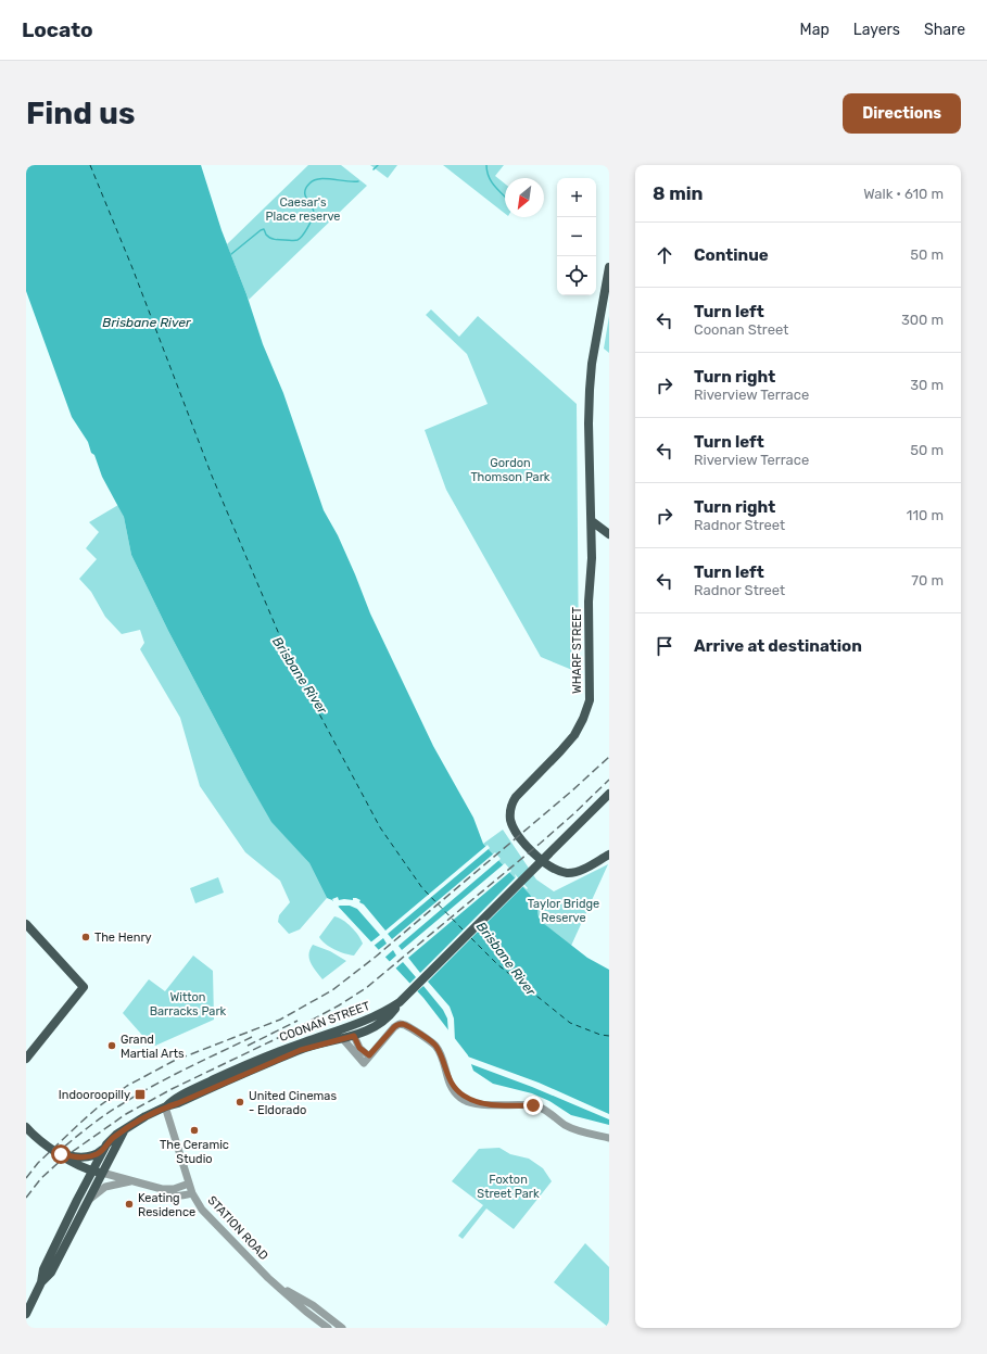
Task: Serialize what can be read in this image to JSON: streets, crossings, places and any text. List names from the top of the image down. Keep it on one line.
{"streets":{"main road":["WHARF STREET","COONAN STREET"],"street":["STATION ROAD"]},"crossings":[["COONAN STREET","STATION ROAD"]],"water":["Brisbane River"],"parks":["Caesar's Place reserve","Gordon Thomson Park","Taylor Bridge Reserve","Witton Barracks Park","Foxton Street Park"],"places":{"other":["The Henry","Grand Martial Arts","United Cinemas - Eldorado","The Ceramic Studio","Keating Residence"],"transit":["Indooroopilly"]},"north":"bottom left","page":{"header":"Locato","nav":["Map","Layers","Share"],"buttons":"Directions","title":"Find us","heading":["8 min","Walk · 610 m"],"map_buttons":["+","−"],"list":[["Continue","50 m"],["Turn left","Coonan Street","300 m"],["Turn right","Riverview Terrace","30 m"],["Turn left","Riverview Terrace","50 m"],["Turn right","Radnor Street","110 m"],["Turn left","Radnor Street","70 m"],"Arrive at destination"]}}
